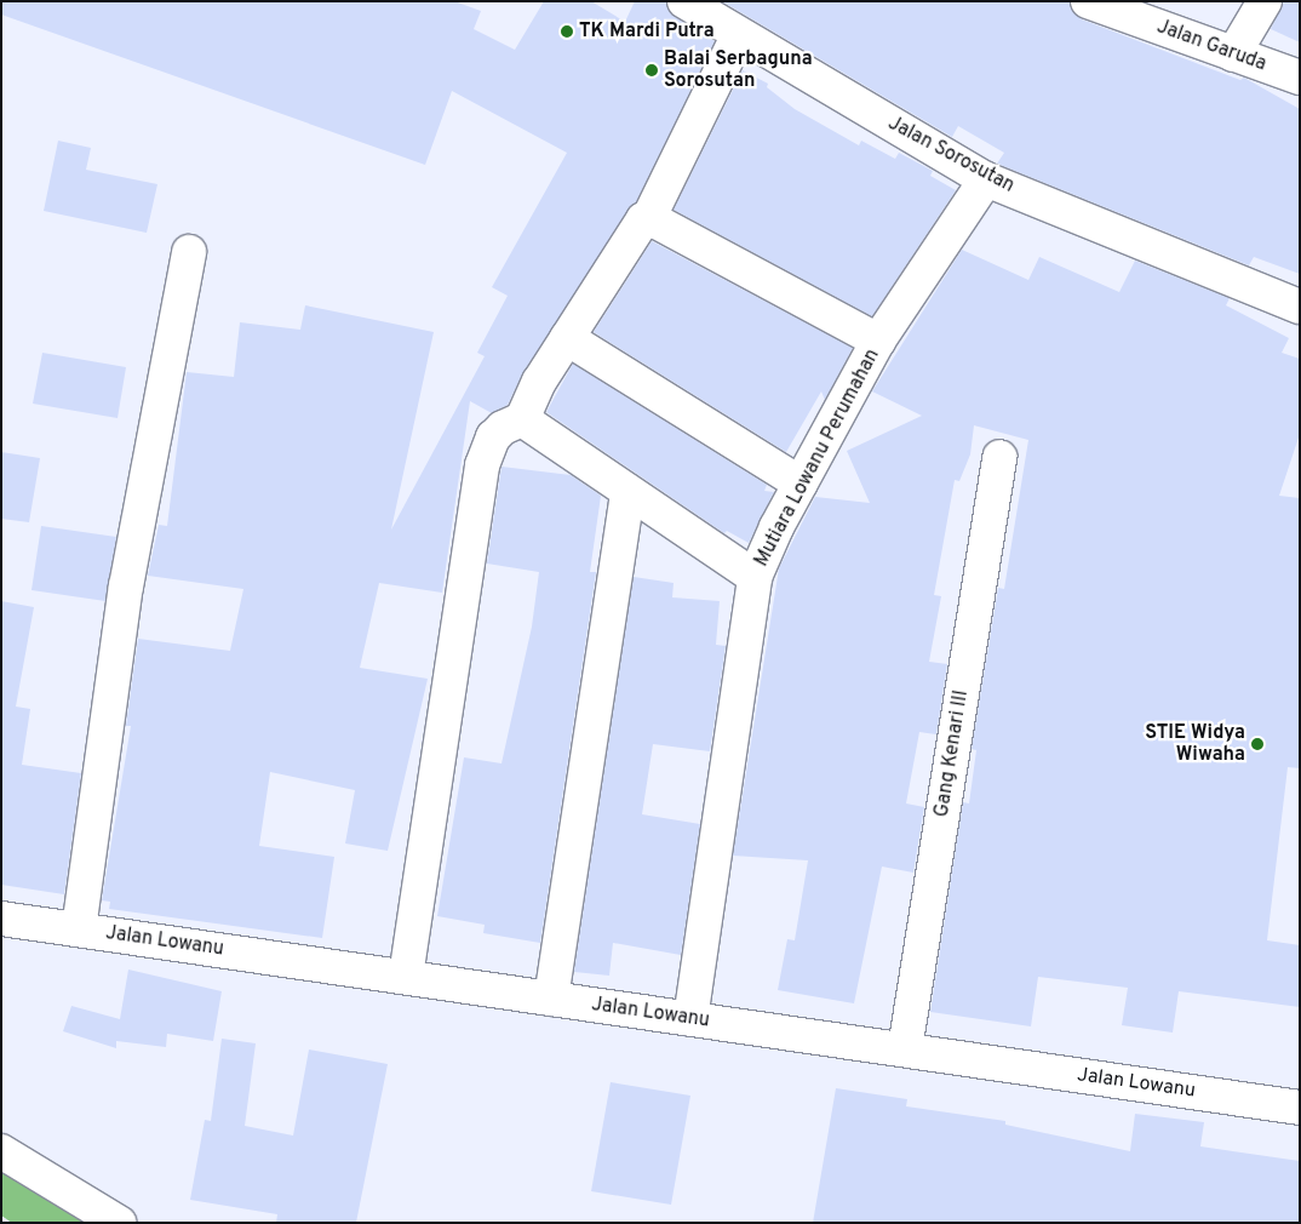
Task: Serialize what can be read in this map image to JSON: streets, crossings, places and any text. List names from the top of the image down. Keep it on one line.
{"streets":{"street":["Jalan Garuda","Jalan Sorosutan","Mutiara Lowanu Perumahan","Gang Kenari III","Jalan Lowanu"]},"crossings":[["Jalan Sorosutan","Mutiara Lowanu Perumahan"],["Mutiara Lowanu Perumahan","Jalan Lowanu"],["Gang Kenari III","Jalan Lowanu"]],"places":["TK Mardi Putra","Balai Serbaguna Sorosutan","STIE Widya Wiwaha"]}
